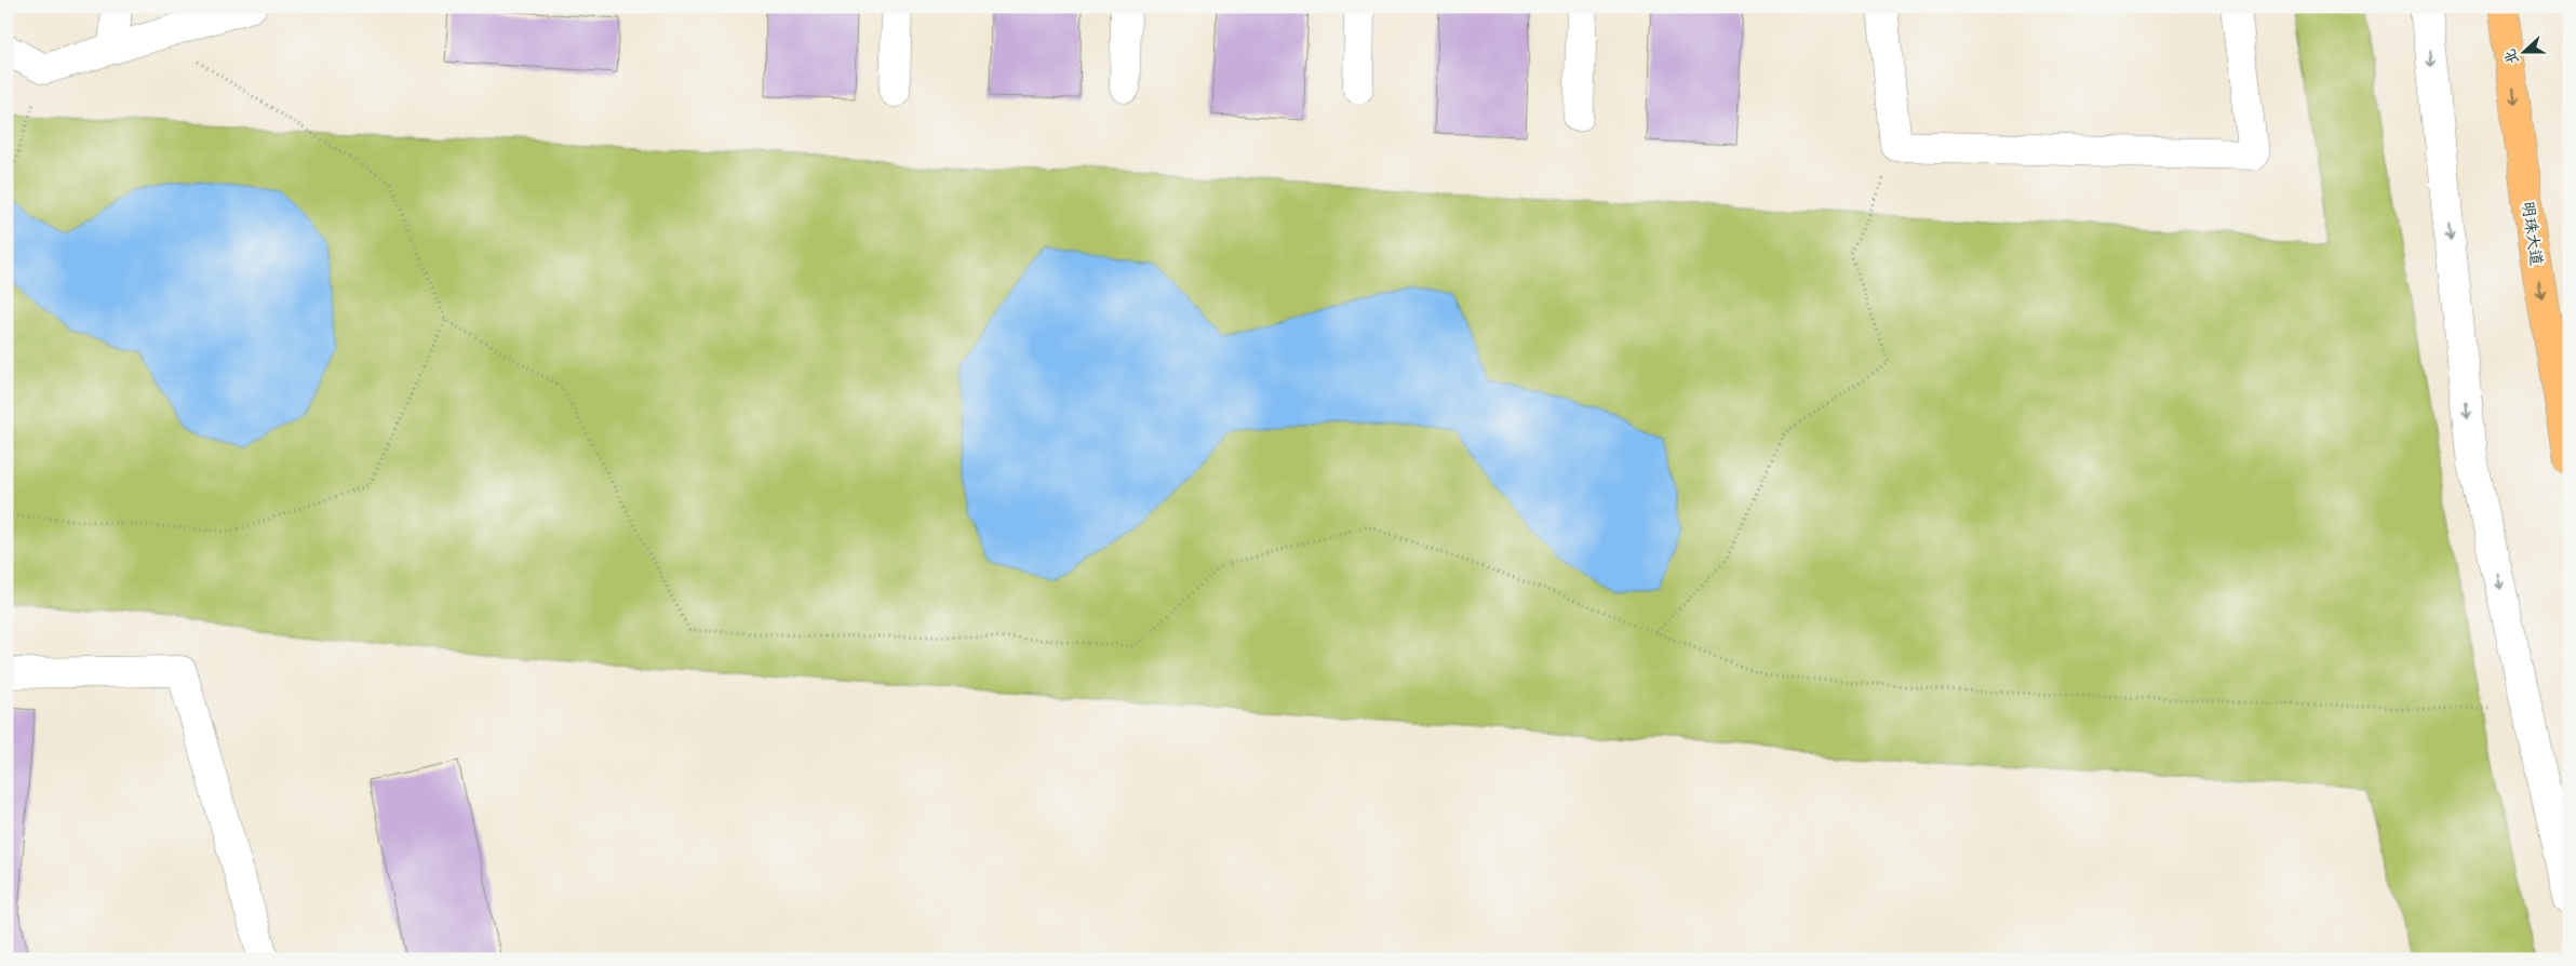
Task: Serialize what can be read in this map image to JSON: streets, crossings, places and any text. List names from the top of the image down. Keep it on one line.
{"streets":{"main road":["明珠大道"]},"one_way":["明珠大道"],"north":"left"}
